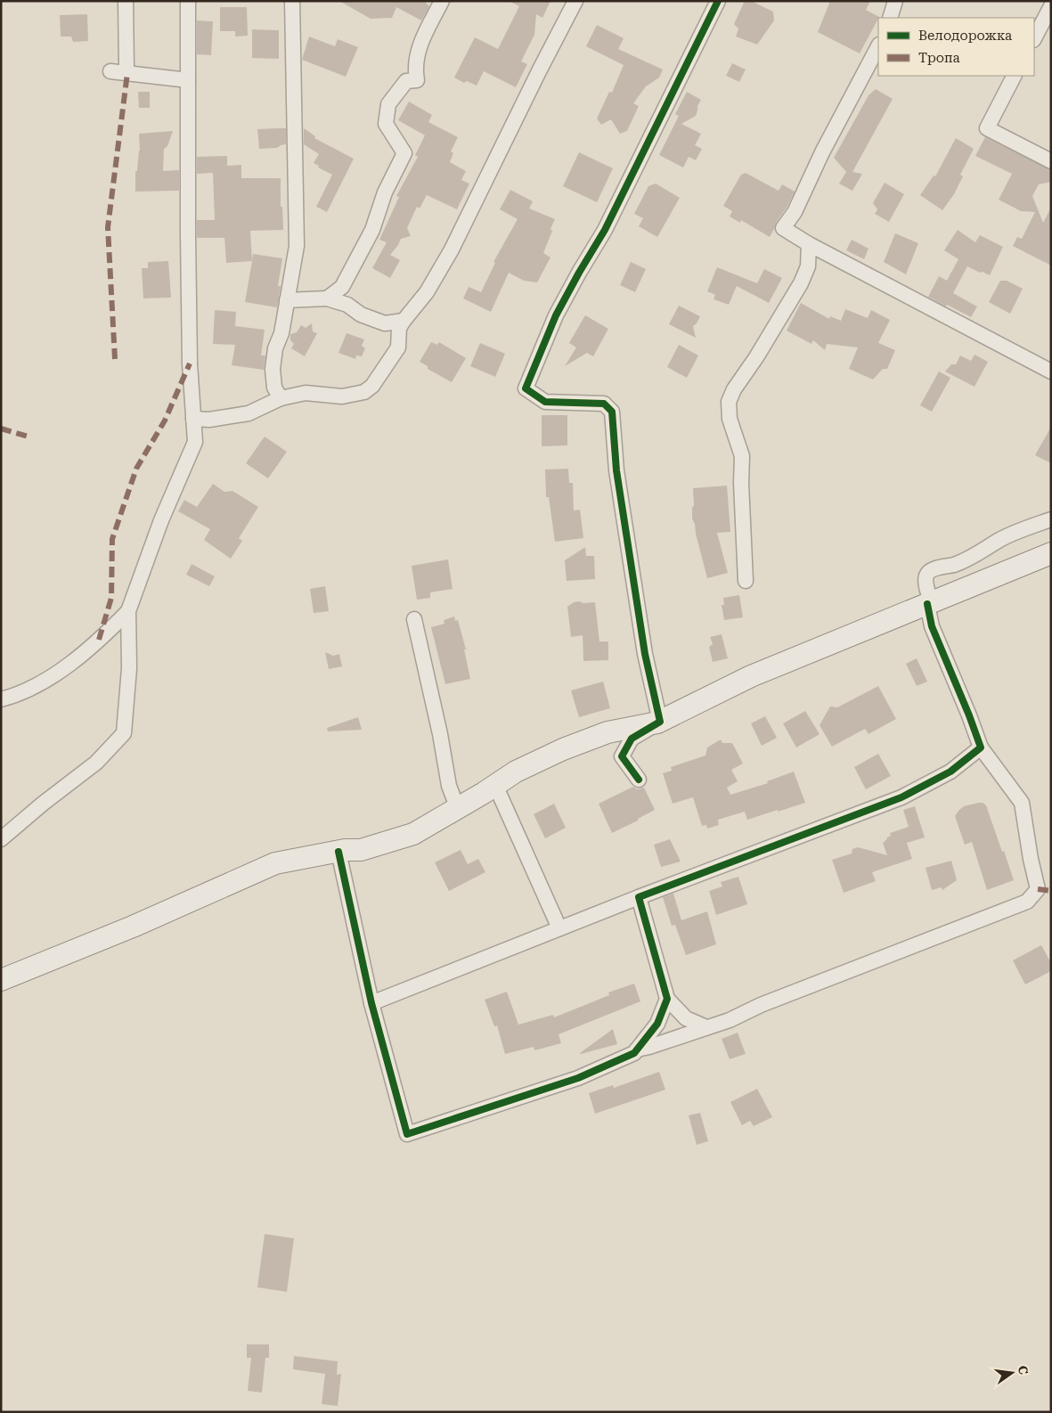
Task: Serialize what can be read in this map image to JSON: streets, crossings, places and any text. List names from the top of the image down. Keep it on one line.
{"legend":["Велодорожка","Тропа"],"north":"right"}
